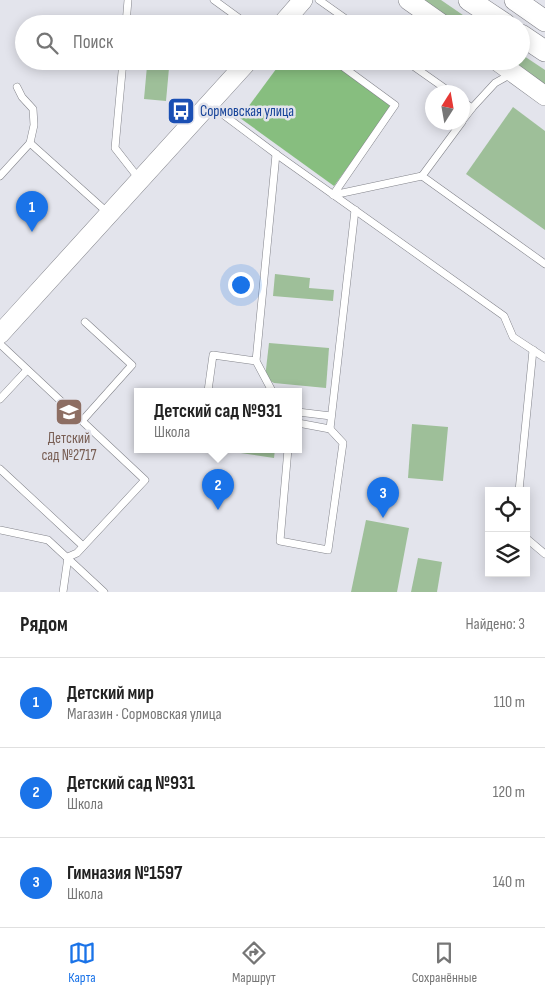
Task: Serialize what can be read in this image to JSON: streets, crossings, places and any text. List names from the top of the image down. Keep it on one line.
{"places":{"bus stop":["Сормовская улица"],"school or university":["Детский сад №2717"]},"north":"top","page":{"search":"Поиск","pins":["1","2","3"],"popup":["Детский сад №931","Школа"],"heading":["Рядом","Найдено: 3"],"list":[{"mark":"1","name":"Детский мир","note":"Магазин · Сормовская улица","value":"110 m"},{"mark":"2","name":"Детский сад №931","note":"Школа","value":"120 m"},{"mark":"3","name":"Гимназия №1597","note":"Школа","value":"140 m"}],"nav":["Карта","Маршрут","Сохранённые"]}}
